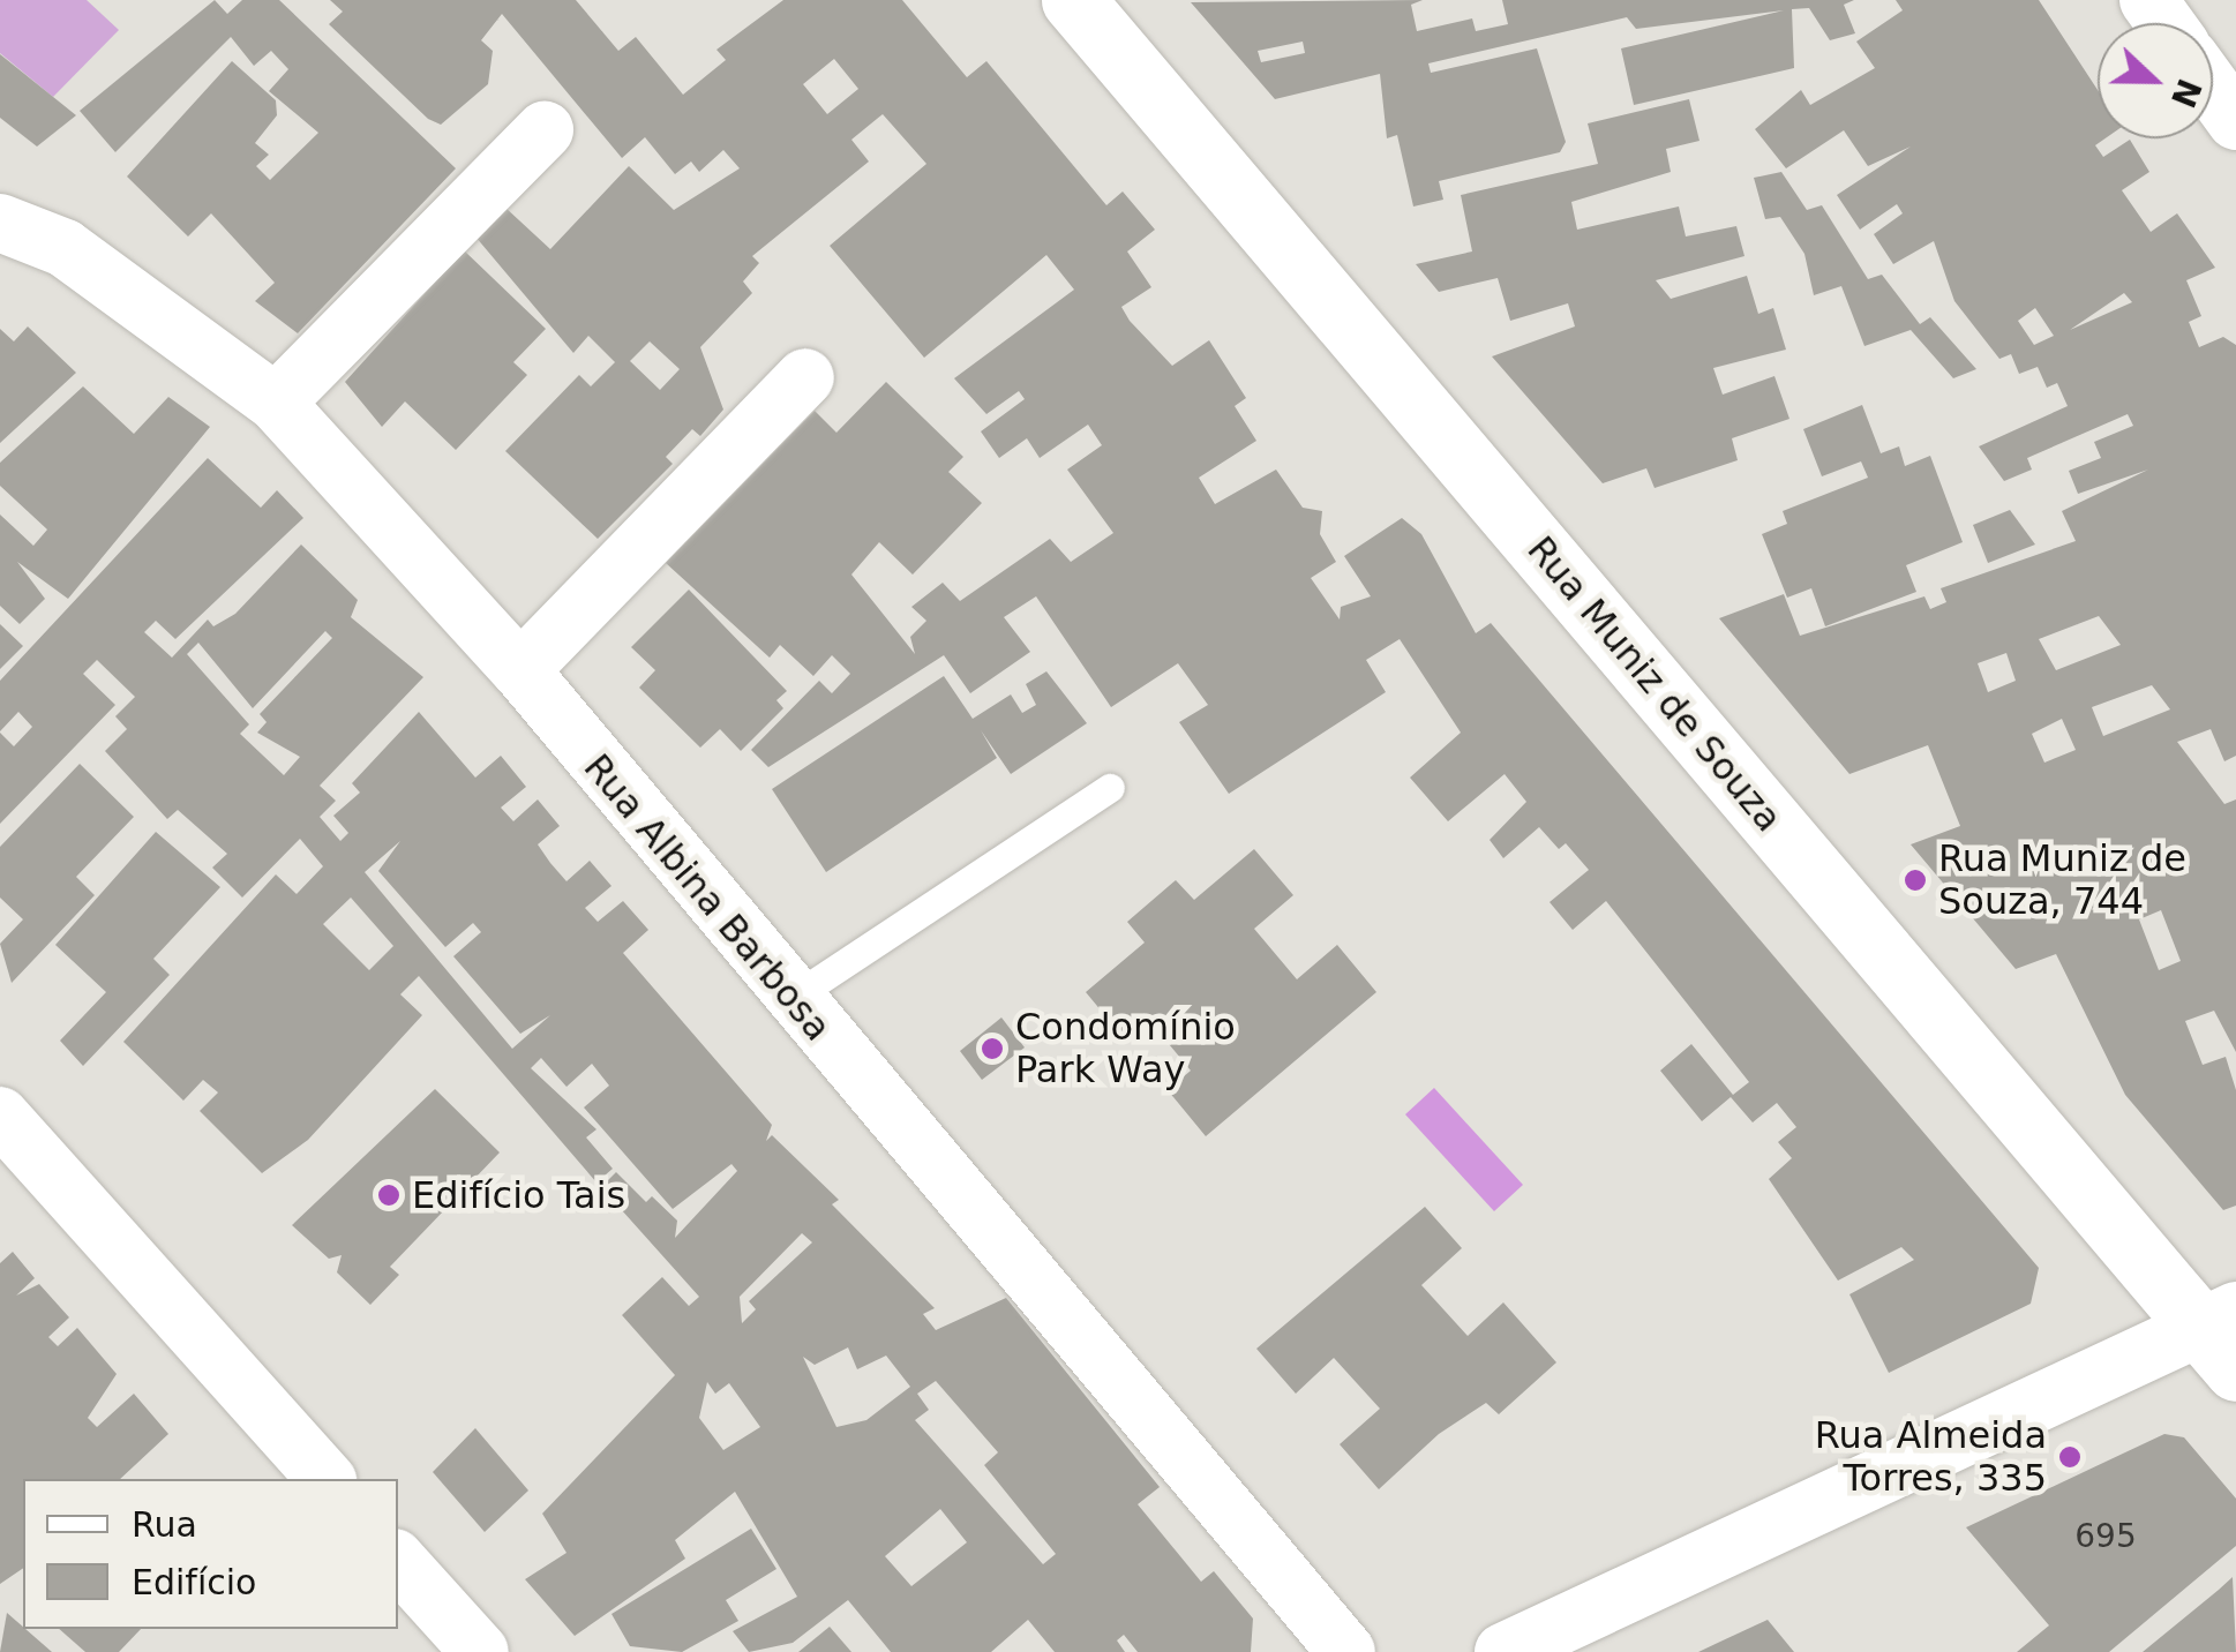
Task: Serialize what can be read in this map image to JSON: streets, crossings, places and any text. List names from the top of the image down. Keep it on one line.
{"streets":{"street":["Rua Muniz de Souza","Rua Albina Barbosa"]},"places":["Rua Muniz de Souza, 744","Condomínio Park Way","Edifício Tais","Rua Almeida Torres, 335"],"house_numbers":["695"],"legend":["Rua","Edifício"],"north":"right"}
